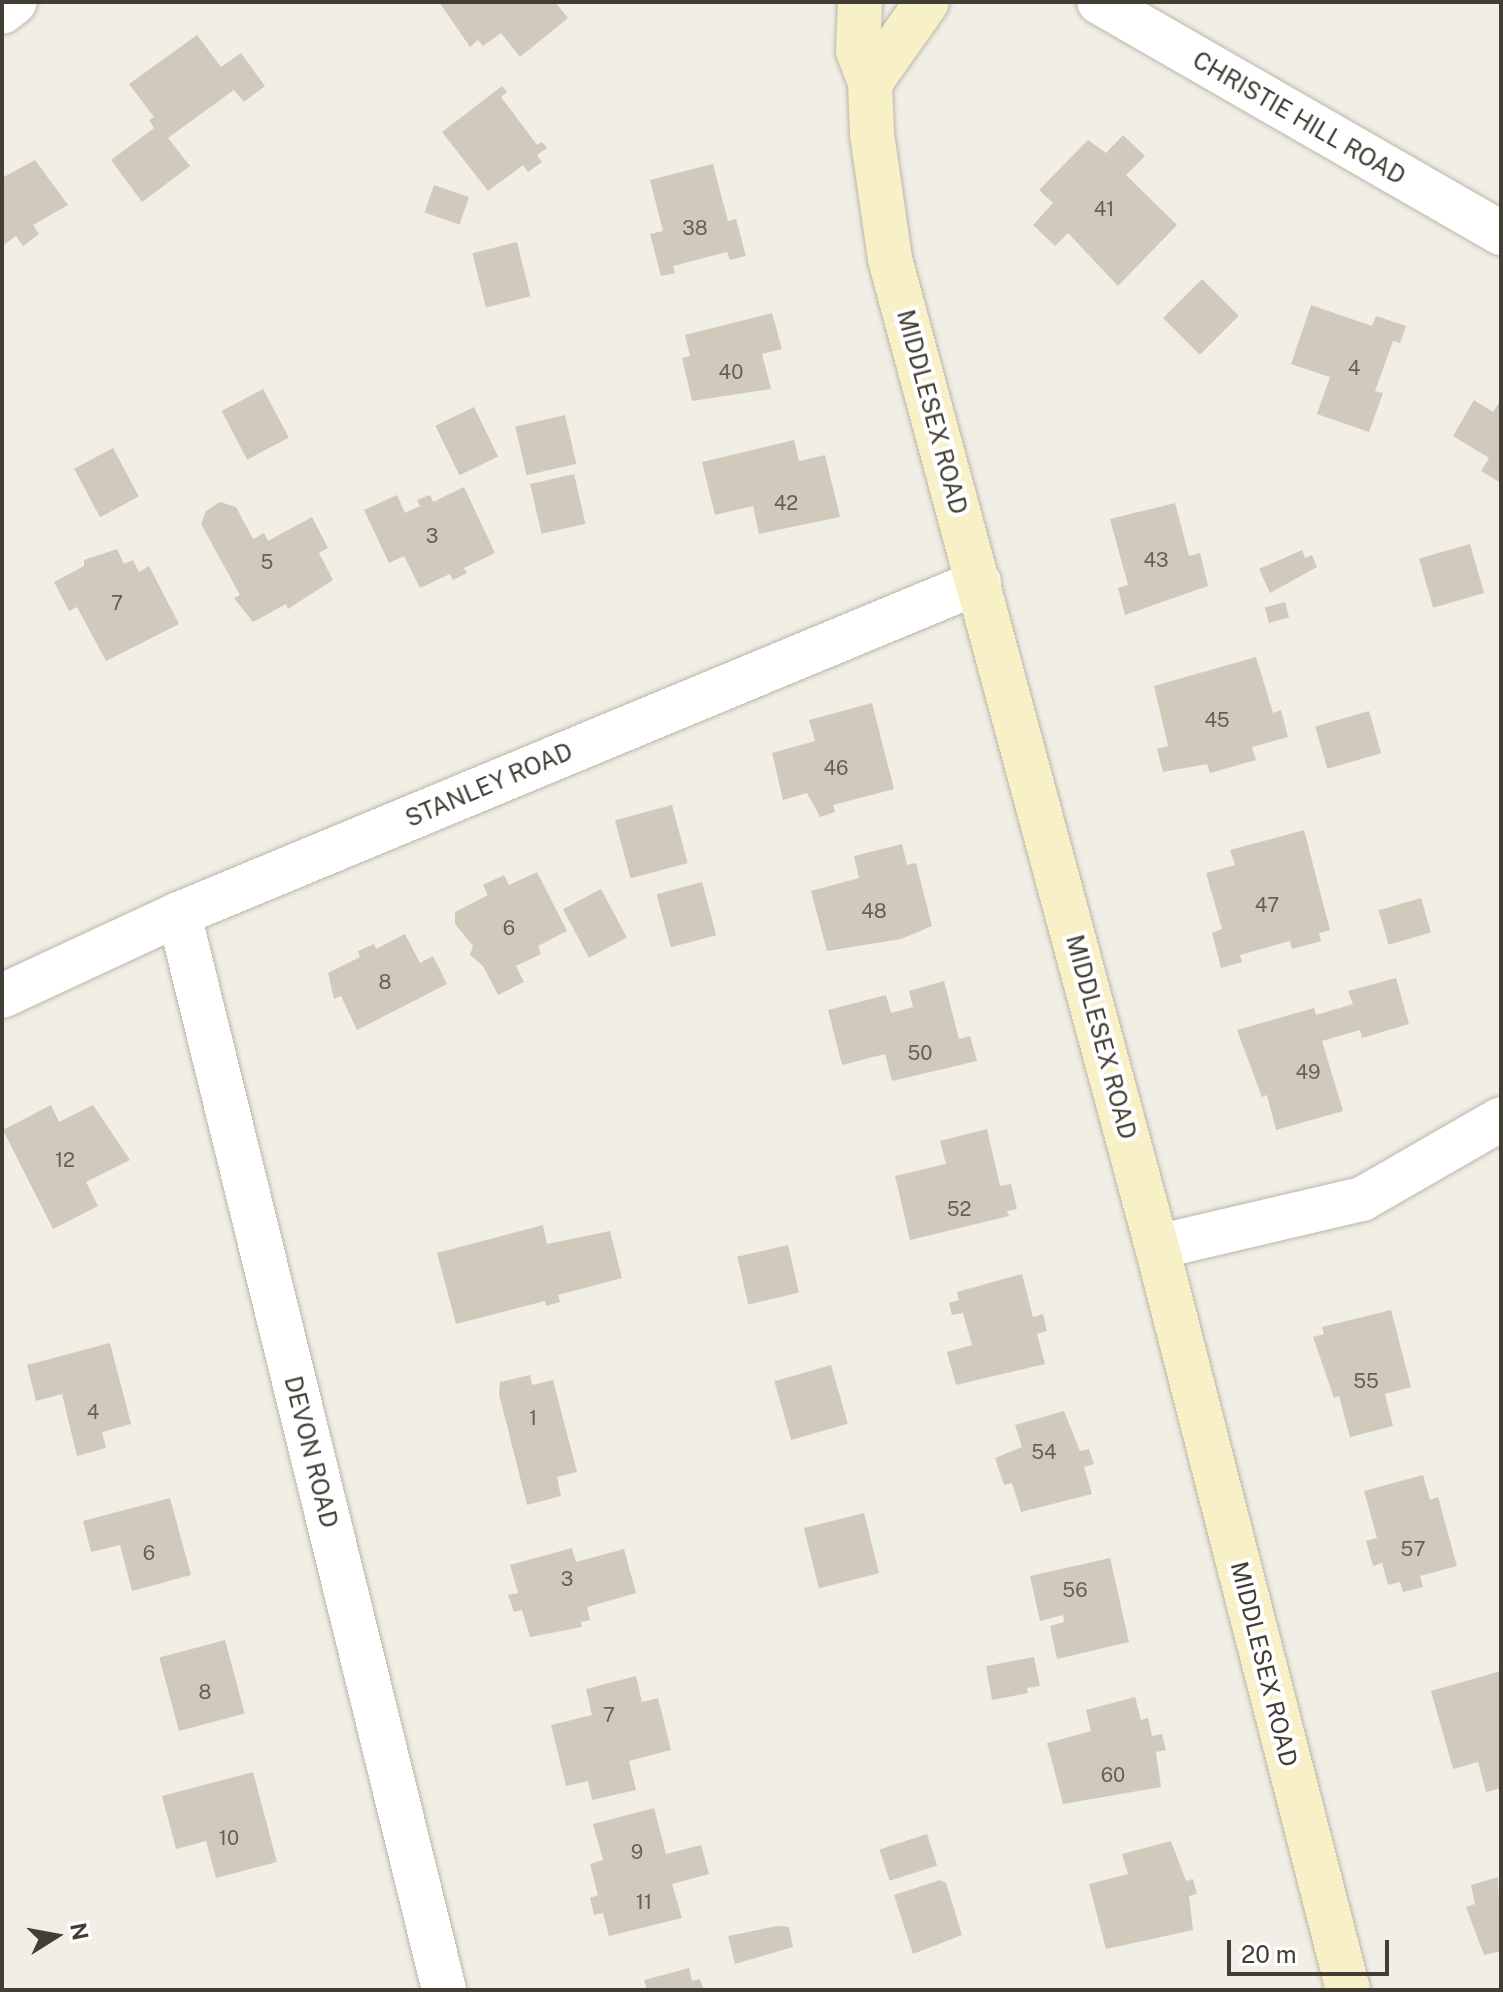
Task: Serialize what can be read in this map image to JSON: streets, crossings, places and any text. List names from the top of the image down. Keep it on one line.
{"streets":{"street":["CHRISTIE HILL ROAD","MIDDLESEX ROAD","STANLEY ROAD","DEVON ROAD"]},"crossings":[["MIDDLESEX ROAD","STANLEY ROAD"],["STANLEY ROAD","DEVON ROAD"]],"house_numbers":["41","38","4","40","42","3","43","5","7","45","46","47","48","6","8","50","49","12","52","55","4","1","54","57","6","3","56","8","7","60","10","9","11"],"scale_bar":"20 m","north":"right"}
